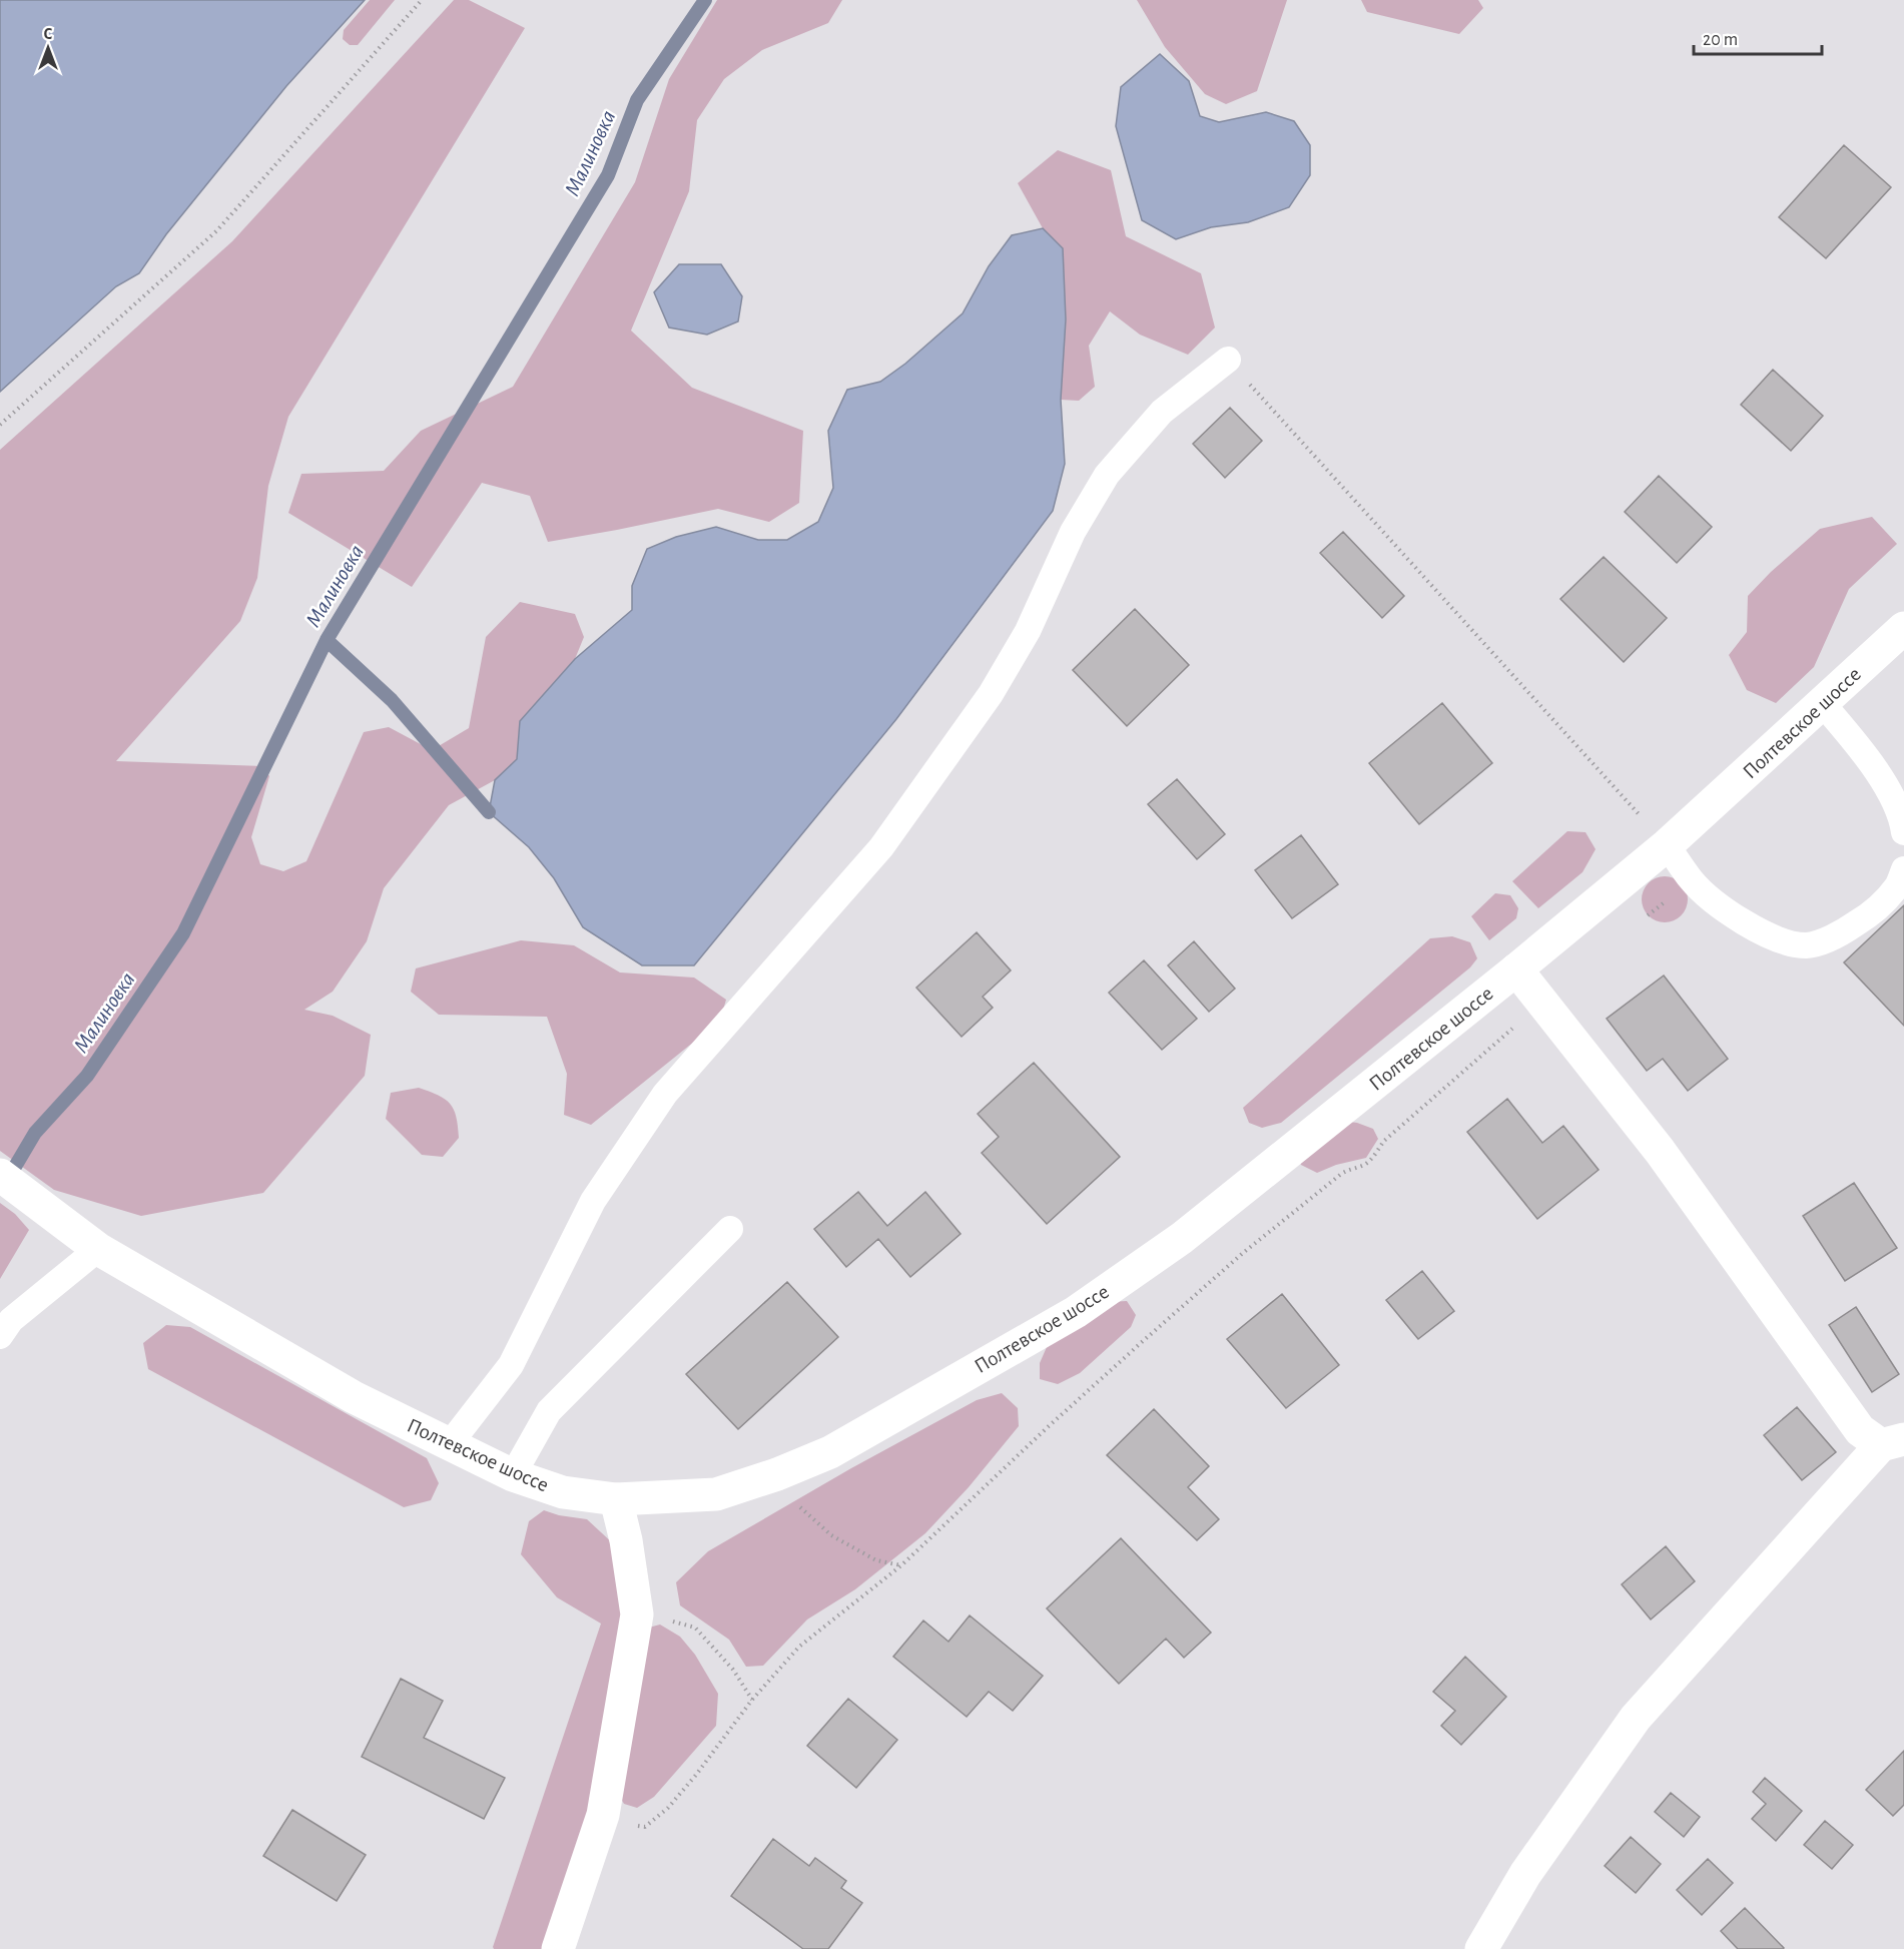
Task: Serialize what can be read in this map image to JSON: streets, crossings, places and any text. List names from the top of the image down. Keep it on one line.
{"streets":{"street":["Полтевское шоссе"]},"water":["Малиновка"],"scale_bar":"20 m","north":"top"}
